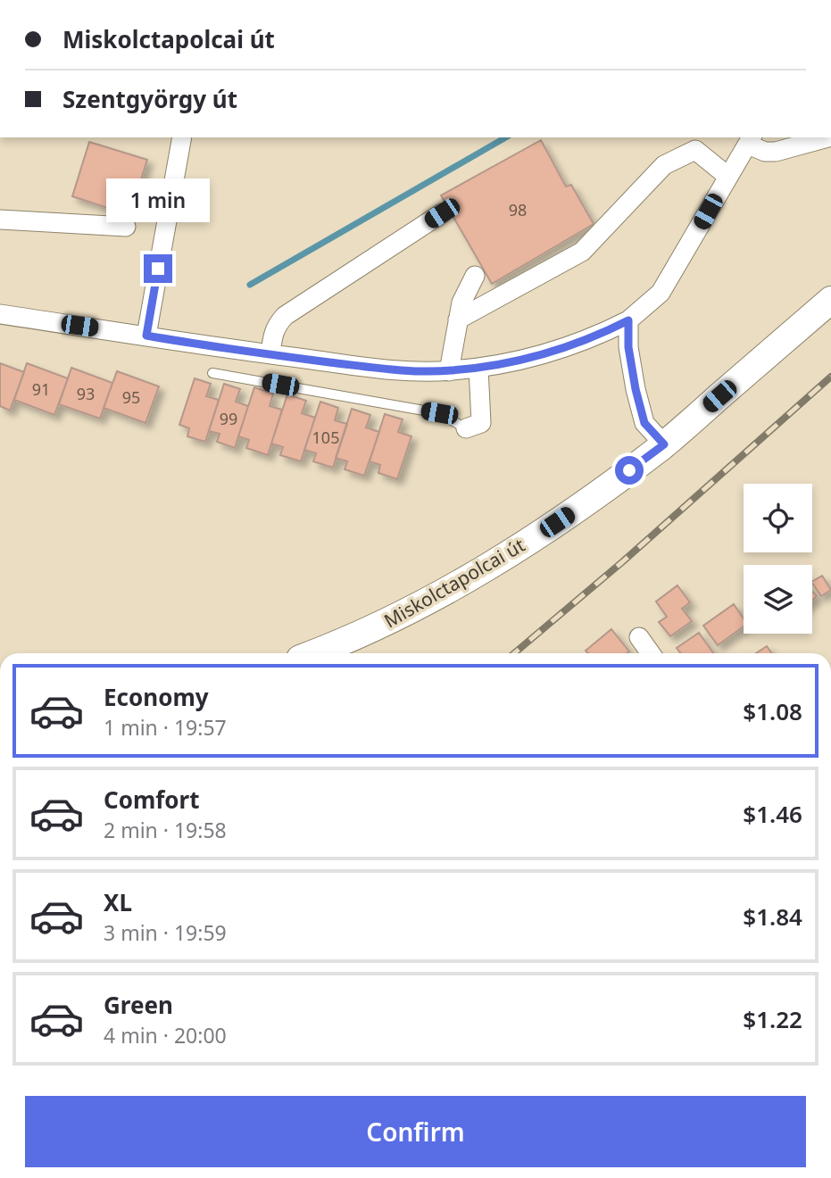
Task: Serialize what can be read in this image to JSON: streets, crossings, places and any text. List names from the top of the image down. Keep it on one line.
{"streets":{"street":["Miskolctapolcai út"]},"house_numbers":["98","91","93","95","99","105"],"page":{"banner":["Miskolctapolcai út","Szentgyörgy út"],"bubble":"1 min","list":[{"name":"Economy","note":"1 min · 19:57","value":"$1.08"},{"name":"Comfort","note":"2 min · 19:58","value":"$1.46"},{"name":"XL","note":"3 min · 19:59","value":"$1.84"},{"name":"Green","note":"4 min · 20:00","value":"$1.22"}],"buttons":"Confirm"}}
